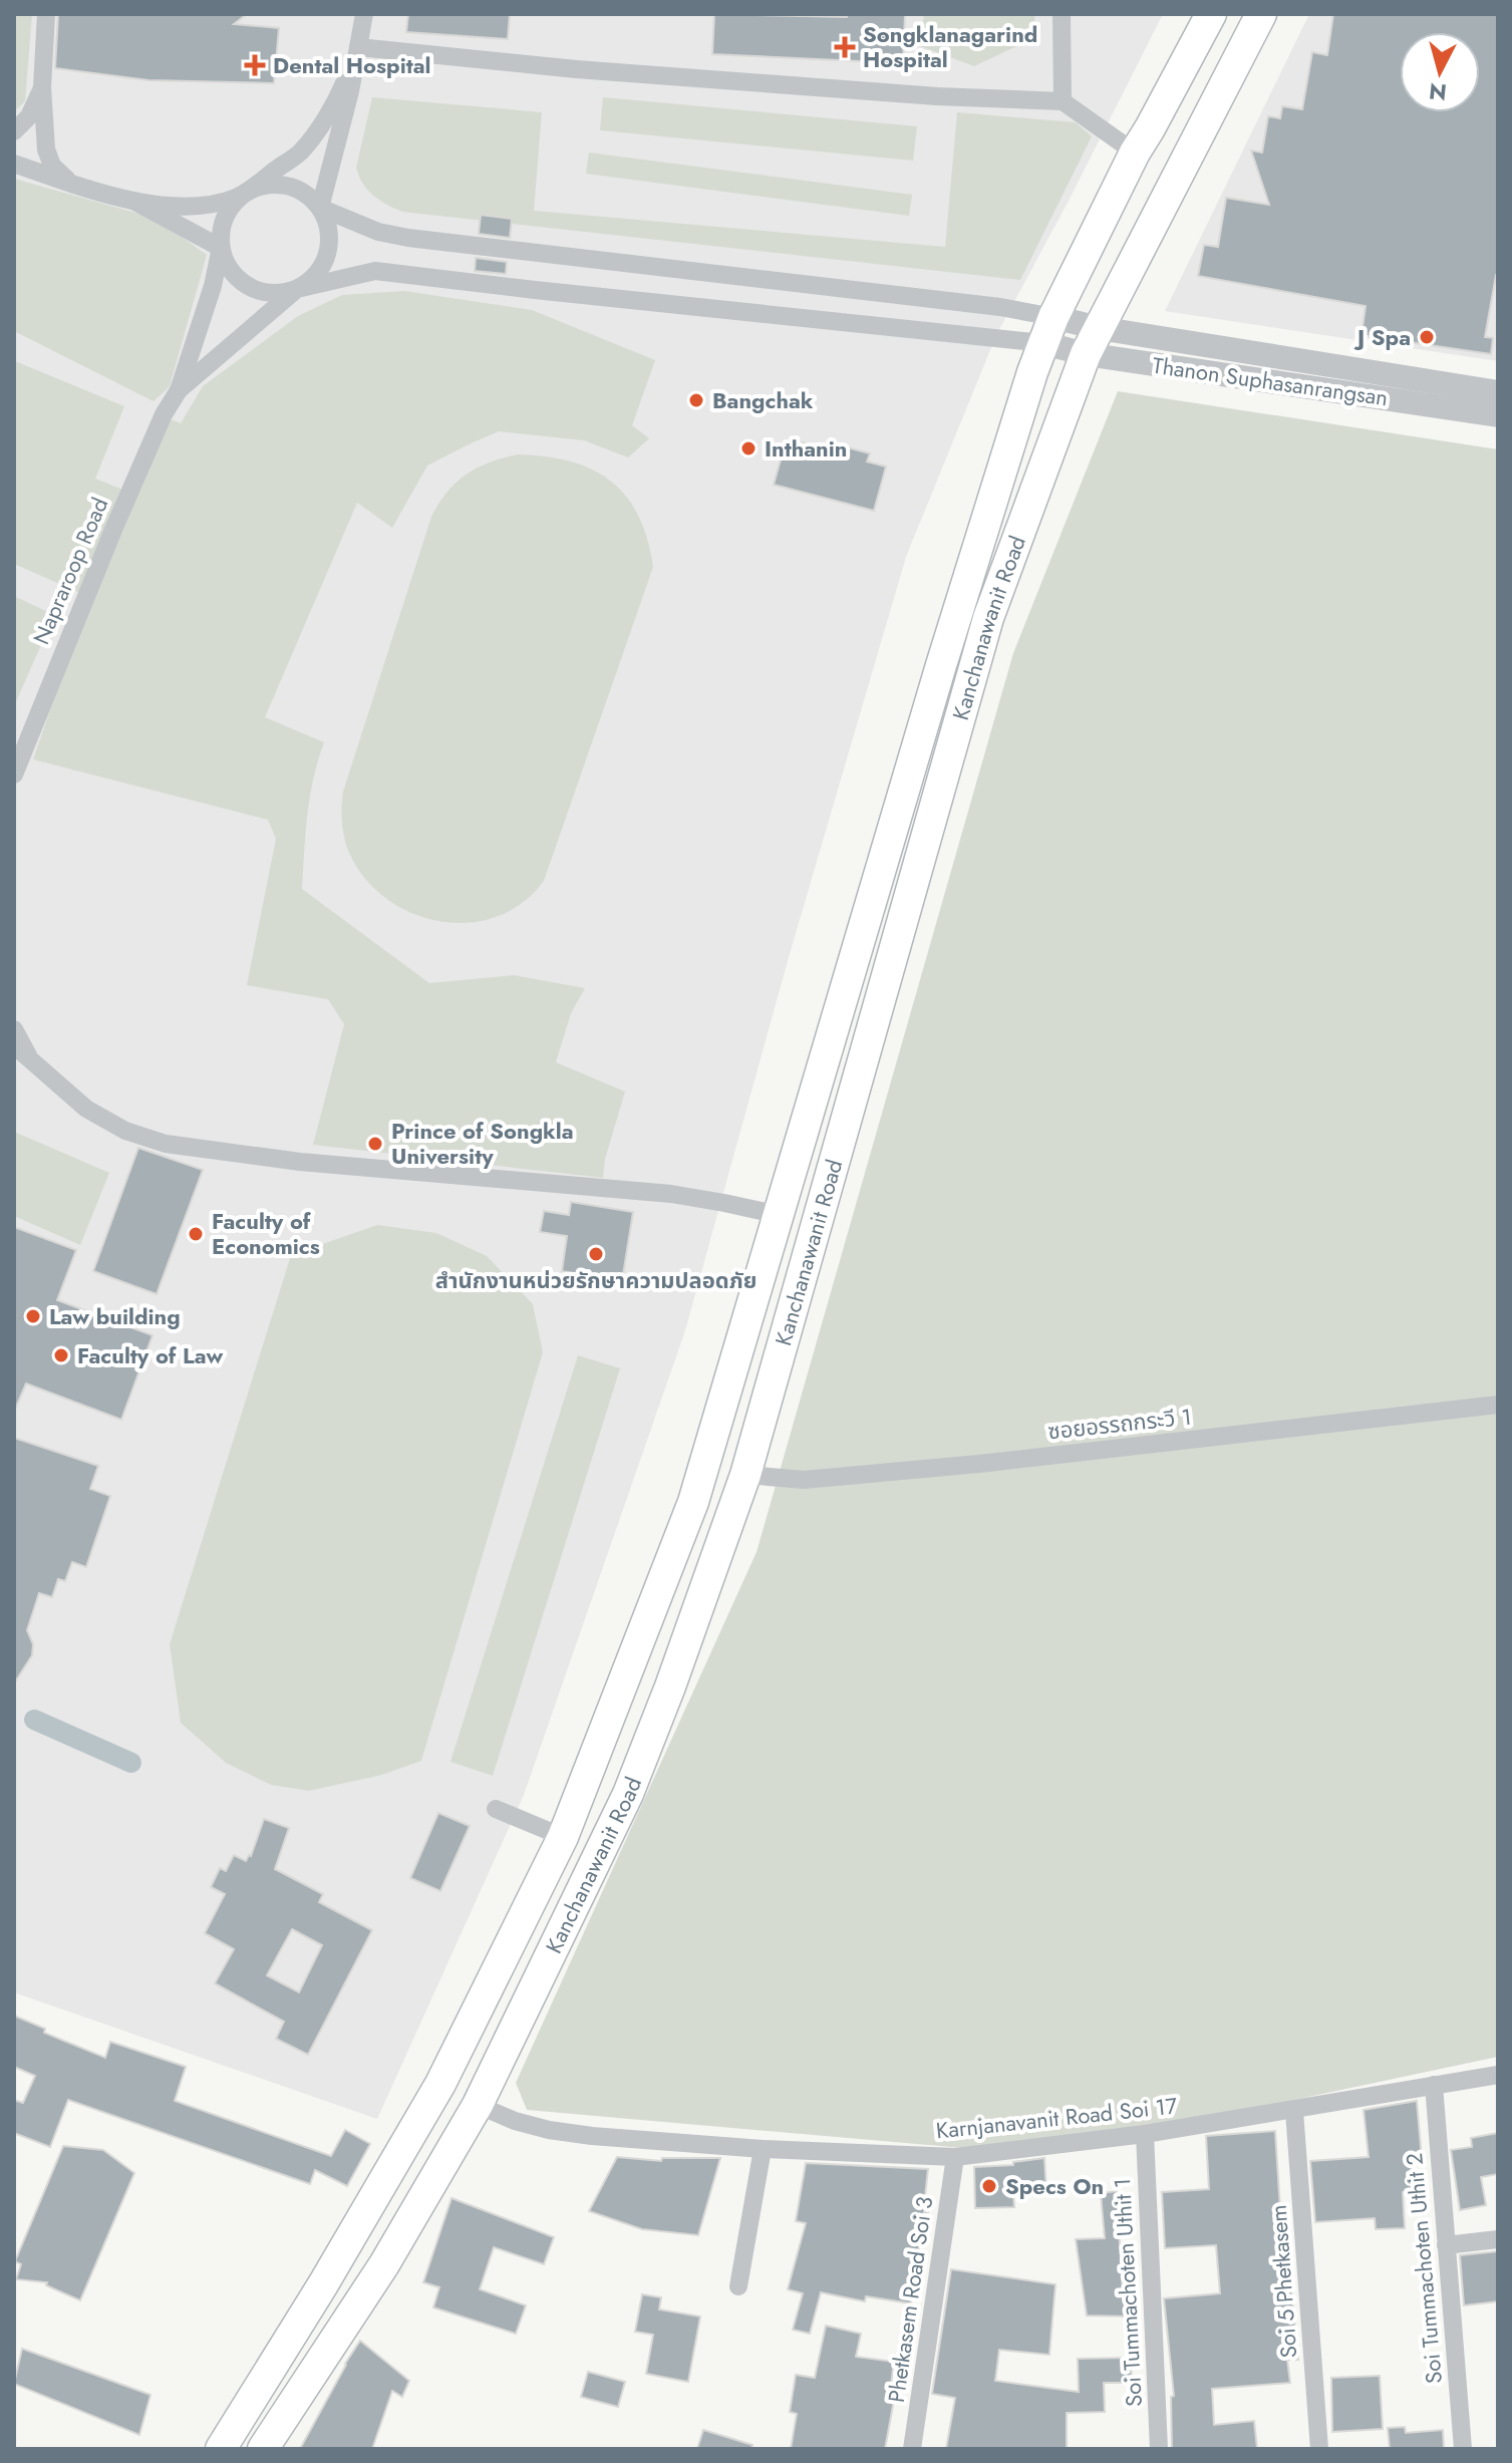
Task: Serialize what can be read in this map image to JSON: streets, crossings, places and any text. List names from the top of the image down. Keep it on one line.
{"streets":{"main road":["Kanchanawanit Road"],"street":["Thanon Suphasanrangsan","Napraroop Road","ซอยอรรถกระวี 1","Karnjanavanit Road Soi 17","Soi Tummachoten Uthit 2","Soi 5 Phetkasem","Soi Tummachoten Uthit 1","Phetkasem Road Soi 3"]},"crossings":[["Thanon Suphasanrangsan","Kanchanawanit Road"],["Kanchanawanit Road","ซอยอรรถกระวี 1"],["Kanchanawanit Road","Karnjanavanit Road Soi 17"],["Karnjanavanit Road Soi 17","Soi Tummachoten Uthit 2"],["Karnjanavanit Road Soi 17","Soi 5 Phetkasem"],["Karnjanavanit Road Soi 17","Soi Tummachoten Uthit 1"],["Karnjanavanit Road Soi 17","Phetkasem Road Soi 3"]],"places":{"health":["Songklanagarind Hospital","Dental Hospital"],"other":["J Spa","Bangchak","Inthanin","Prince of Songkla University","Faculty of Economics","สำนักงานหน่วยรักษาความปลอดภัย","Law building","Faculty of Law","Specs On"]},"north":"bottom"}
